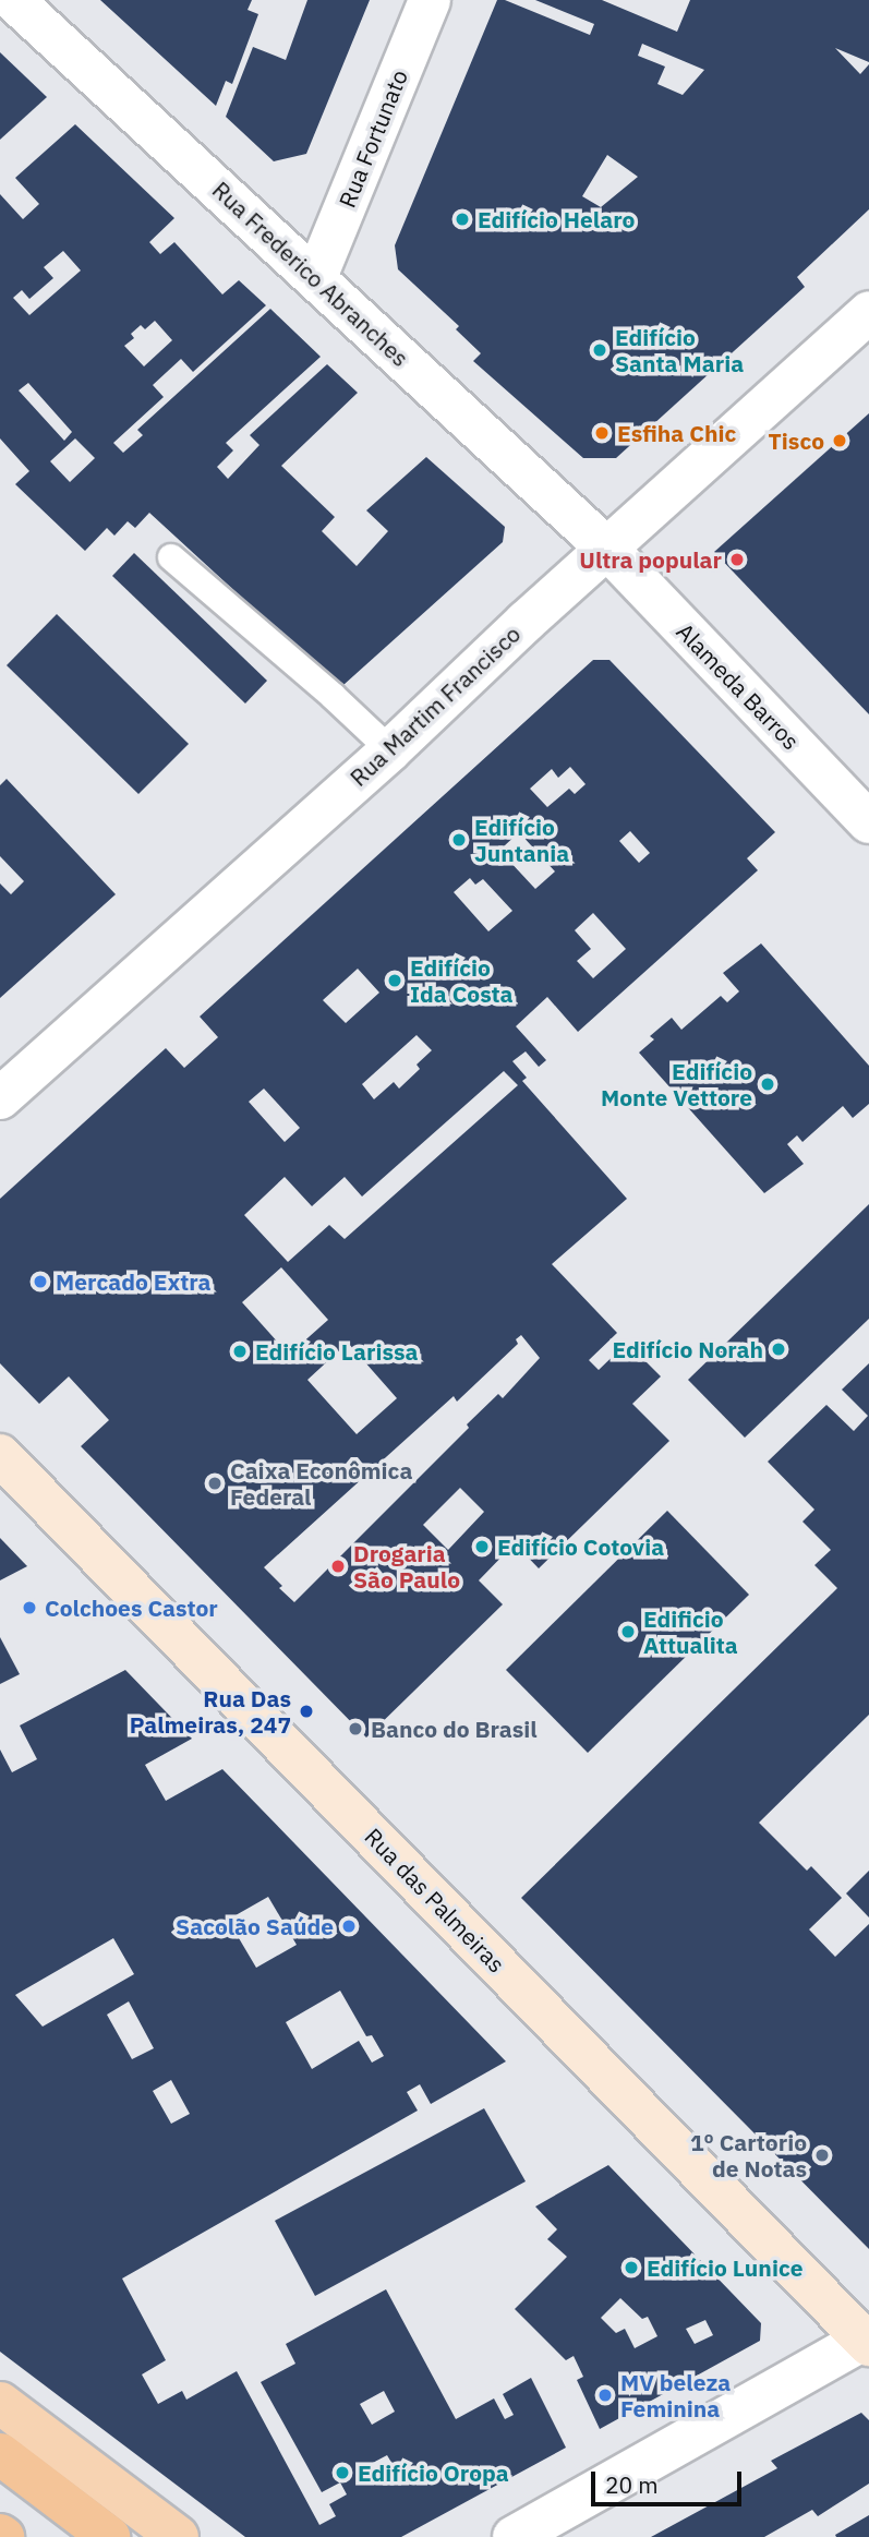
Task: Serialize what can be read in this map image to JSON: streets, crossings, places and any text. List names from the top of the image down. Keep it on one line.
{"streets":{"main road":["Rua das Palmeiras"],"street":["Rua Fortunato","Rua Frederico Abranches","Alameda Barros","Rua Martim Francisco"]},"crossings":[["Rua Fortunato","Rua Frederico Abranches"],["Rua Frederico Abranches","Alameda Barros"],["Rua Frederico Abranches","Rua Martim Francisco"],["Alameda Barros","Rua Martim Francisco"]],"places":["Edifício Helaro","Edifício Santa Maria","Esfiha Chic","Tisco","Ultra popular","Edifício Juntania","Edifício Ida Costa","Edifício Monte Vettore","Mercado Extra","Edifício Norah","Edifício Larissa","Caixa Econômica Federal","Edifício Cotovia","Drogaria São Paulo","Colchoes Castor","Edificio Attualita","Rua Das Palmeiras, 247","Banco do Brasil","Sacolão Saúde","1º Cartorio de Notas","Edifício Lunice","MV beleza Feminina","Edifício Oropa"],"scale_bar":"20 m"}
